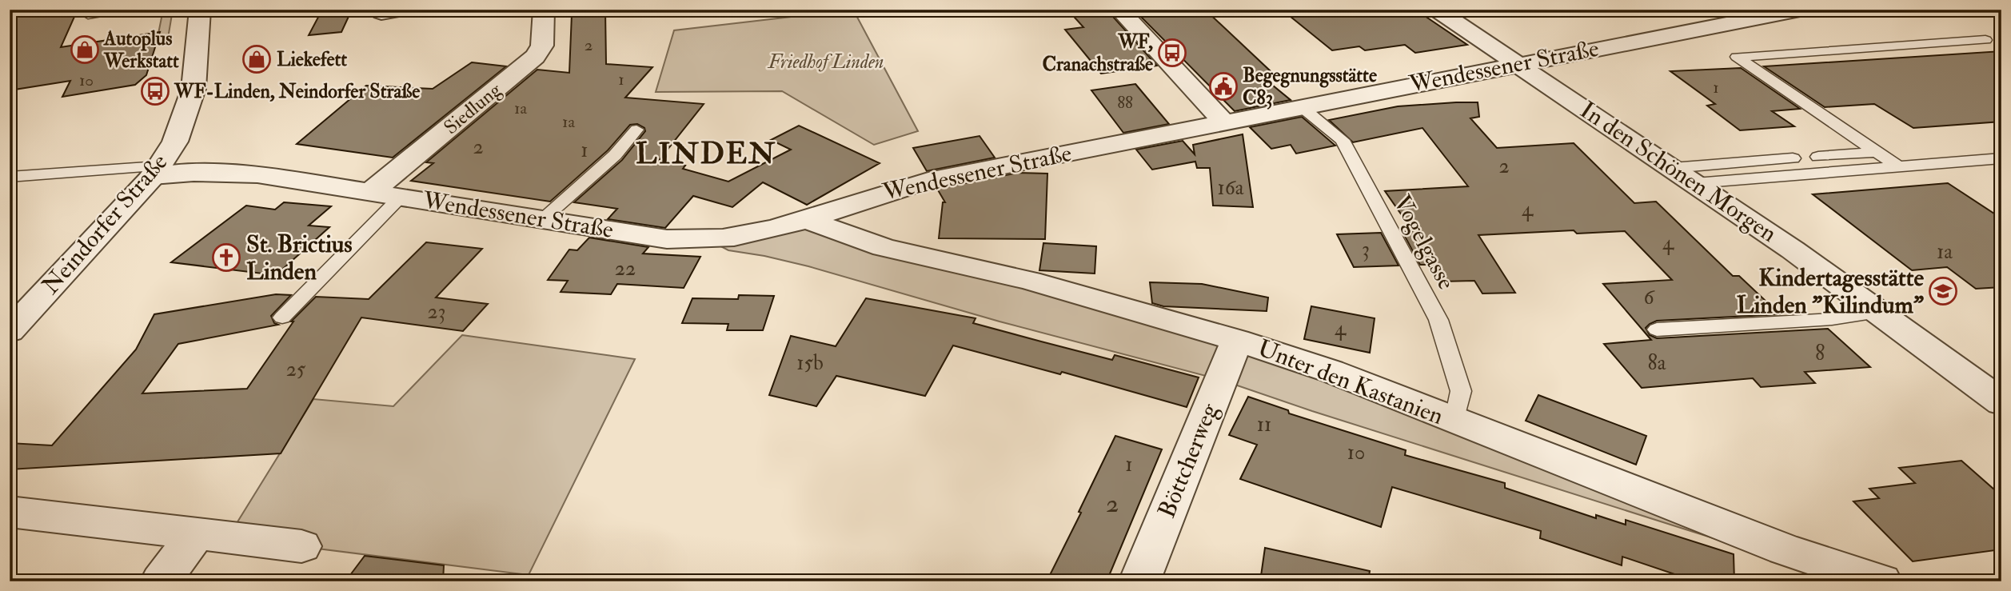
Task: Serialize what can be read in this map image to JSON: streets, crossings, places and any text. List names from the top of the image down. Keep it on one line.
{"streets":{"street":["Wendessener Straße","Siedlung","In den Schönen Morgen","Neindorfer Straße","Unter den Kastanien","Böttcherweg"],"lane":["Vogelgasse"]},"crossings":[["Wendessener Straße","Siedlung"],["Wendessener Straße","In den Schönen Morgen"],["Wendessener Straße","Neindorfer Straße"],["Wendessener Straße","Vogelgasse"],["Wendessener Straße","Unter den Kastanien"],["Vogelgasse","Unter den Kastanien"],["Unter den Kastanien","Böttcherweg"]],"districts":["LINDEN"],"parks":["Friedhof Linden"],"places":{"shop":["Autoplus Werkstatt","Liekefett"],"bus stop":["WF, Cranachstraße","WF-Linden, Neindorfer Straße"],"public building":["Begegnungsstätte C83"],"church":["St. Brictius Linden"],"school or university":["Kindertagesstätte Linden \"Kilindum\""]},"house_numbers":["2","1","10","1","88","1a","1a","2","1","2","16a","4","4","3","1a","22","6","23","4","8","15b","8a","25","11","10","1","2"]}
